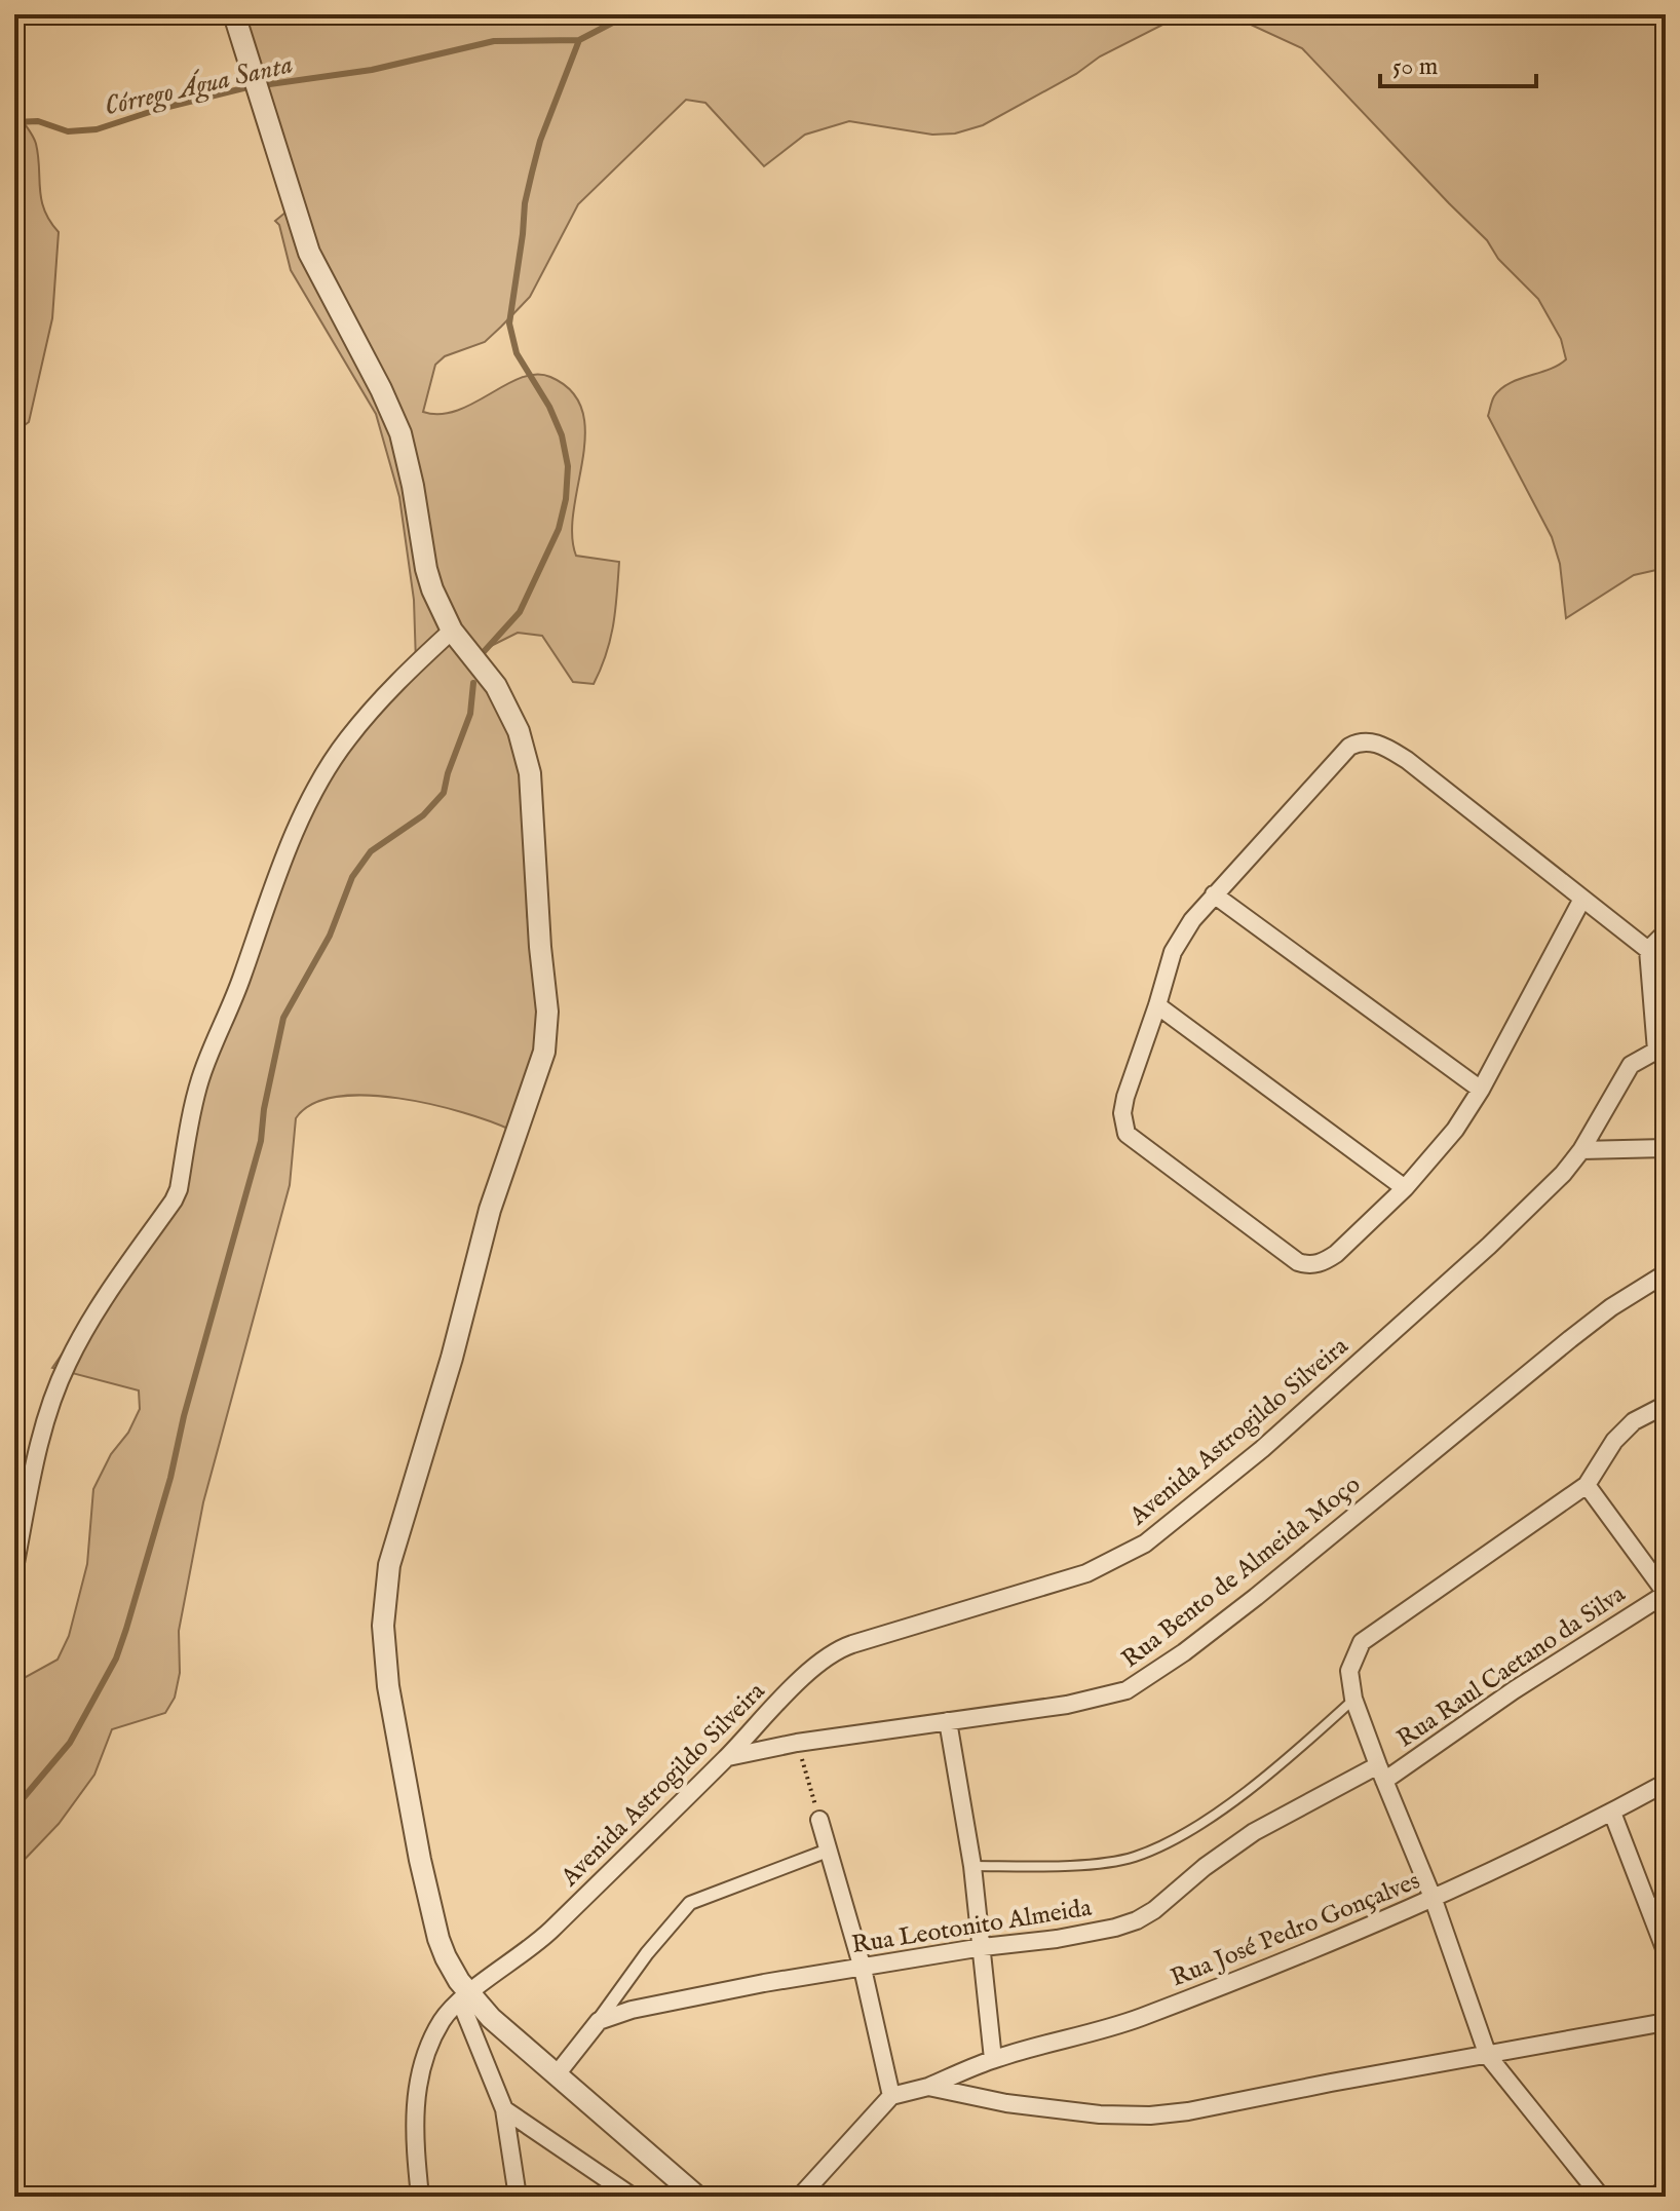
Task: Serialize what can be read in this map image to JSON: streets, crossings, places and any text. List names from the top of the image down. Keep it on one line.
{"streets":{"street":["Avenida Astrogildo Silveira","Rua Bento de Almeida Moço","Rua Raul Caetano da Silva","Rua Leotonito Almeida","Rua José Pedro Gonçalves"]},"crossings":[["Avenida Astrogildo Silveira","Rua Bento de Almeida Moço"],["Rua Raul Caetano da Silva","Rua Leotonito Almeida"]],"water":["Córrego Água Santa"],"scale_bar":"50 m"}
